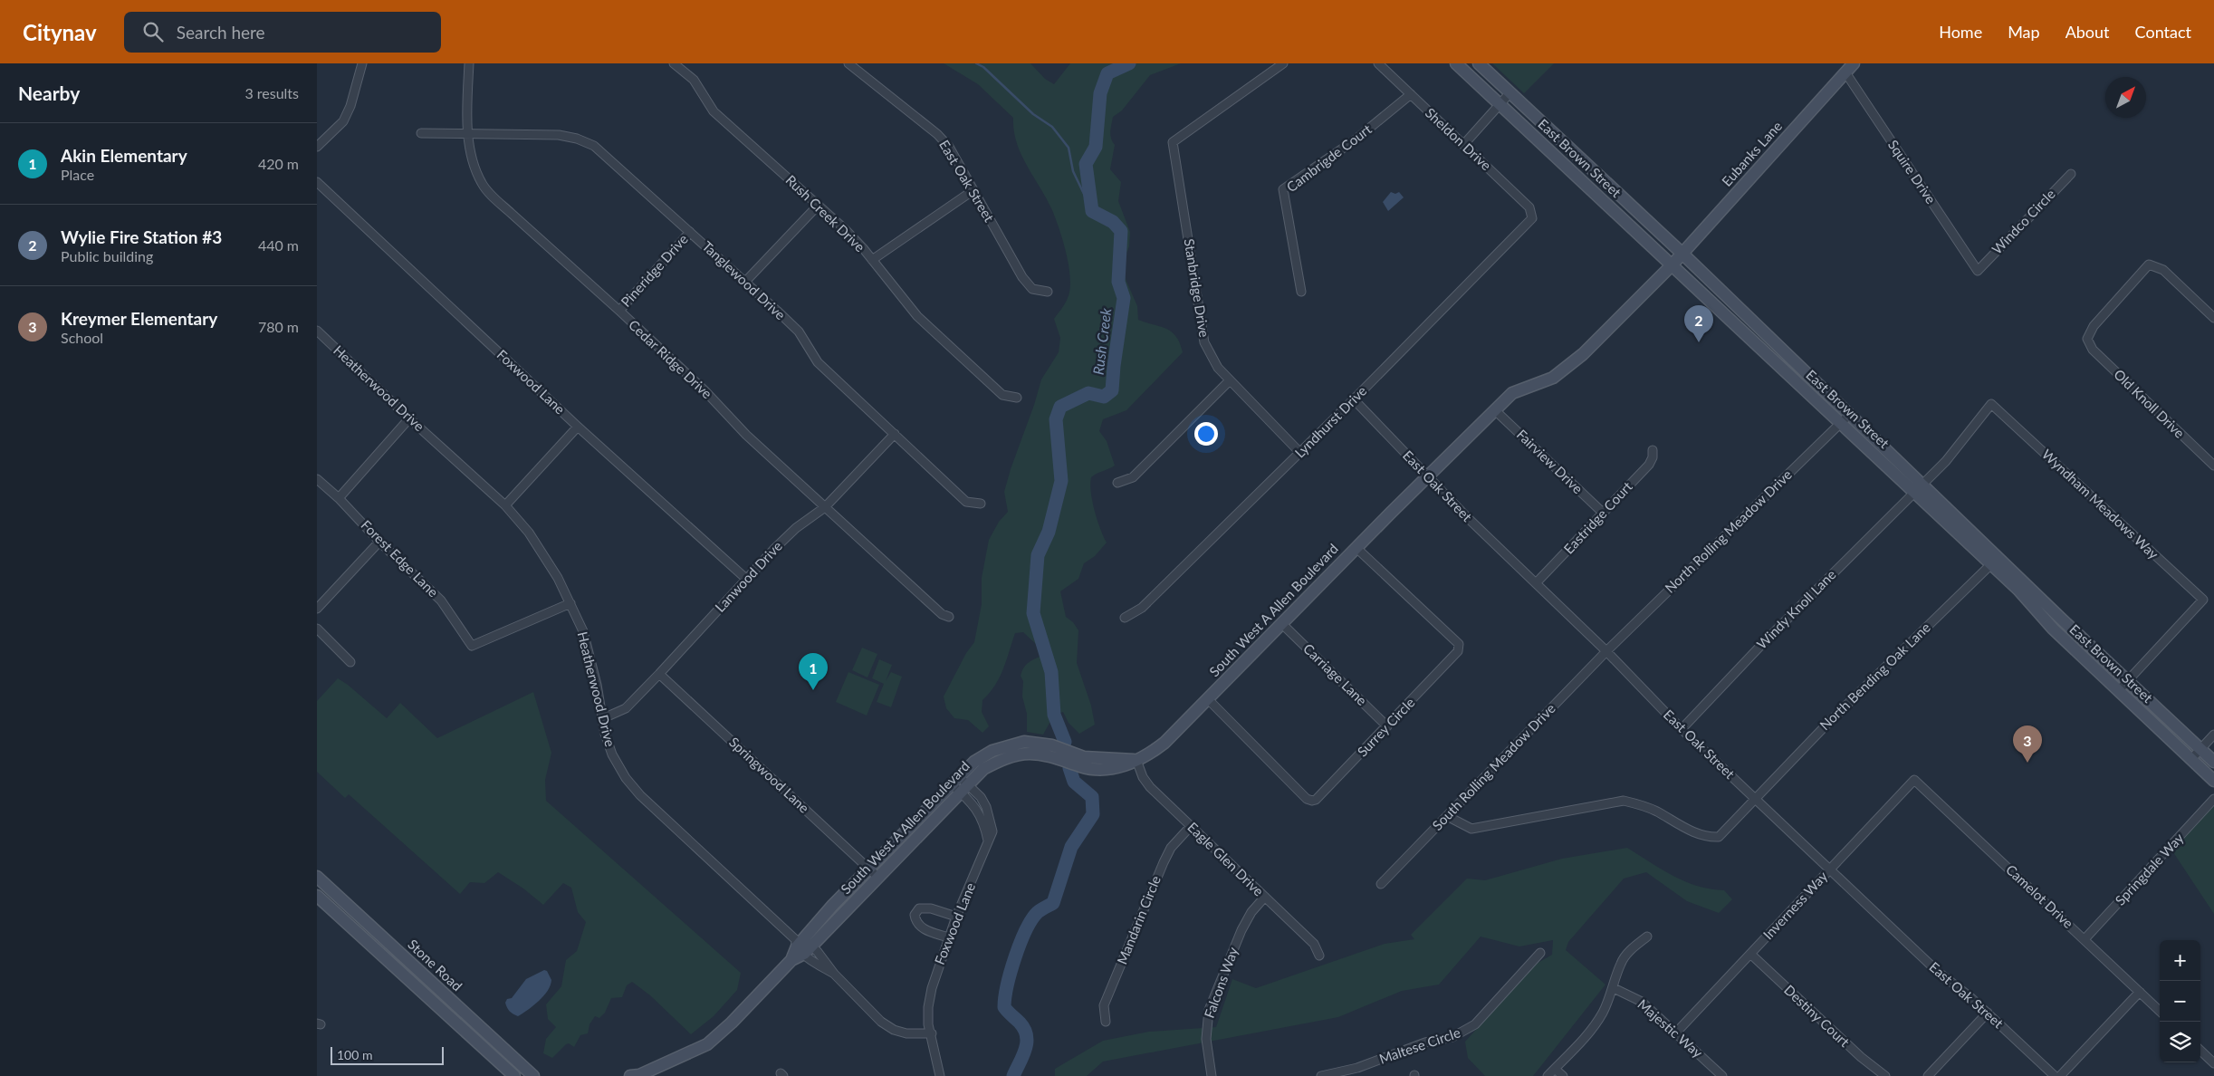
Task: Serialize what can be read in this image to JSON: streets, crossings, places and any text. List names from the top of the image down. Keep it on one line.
{"streets":{"main road":["Eubanks Lane","East Brown Street","South West A Allen Boulevard","Stone Road"],"street":["Sheldon Drive","Cambrigde Court","Squire Drive","East Oak Street","Rush Creek Drive","Windco Circle","Pineridge Drive","Tanglewood Drive","Stanbridge Drive","Cedar Ridge Drive","Foxwood Lane","Heatherwood Drive","Old Knoll Drive","Lyndhurst Drive","Fairview Drive","Wyndham Meadows Way","Eastridge Court","North Rolling Meadow Drive","Forest Edge Lane","Lanwood Drive","Windy Knoll Lane","Carriage Lane","North Bending Oak Lane","Surrey Circle","South Rolling Meadow Drive","Springwood Lane","Eagle Glen Drive","Springdale Way","Camelot Drive","Inverness Way","Mandarin Circle","Falcons Way","Destiny Court","Majestic Way","Maltese Circle"]},"crossings":[["Sheldon Drive","Cambrigde Court"],["Sheldon Drive","Lyndhurst Drive"],["Eubanks Lane","East Brown Street"],["Eubanks Lane","Squire Drive"],["Eubanks Lane","Fairview Drive"],["Eubanks Lane","South West A Allen Boulevard"],["East Brown Street","Wyndham Meadows Way"],["East Brown Street","North Rolling Meadow Drive"],["East Brown Street","Windy Knoll Lane"],["East Brown Street","North Bending Oak Lane"],["Squire Drive","Windco Circle"],["East Oak Street","Lyndhurst Drive"],["East Oak Street","Eastridge Court"],["East Oak Street","North Rolling Meadow Drive"],["East Oak Street","Windy Knoll Lane"],["East Oak Street","South West A Allen Boulevard"],["East Oak Street","North Bending Oak Lane"],["East Oak Street","South Rolling Meadow Drive"],["East Oak Street","Inverness Way"],["Pineridge Drive","Tanglewood Drive"],["Pineridge Drive","Cedar Ridge Drive"],["Tanglewood Drive","Cedar Ridge Drive"],["Tanglewood Drive","Lanwood Drive"],["Stanbridge Drive","Lyndhurst Drive"],["Cedar Ridge Drive","Lanwood Drive"],["Foxwood Lane","Heatherwood Drive"],["Foxwood Lane","Lanwood Drive"],["Foxwood Lane","South West A Allen Boulevard"],["Heatherwood Drive","Forest Edge Lane"],["Heatherwood Drive","Lanwood Drive"],["Heatherwood Drive","South West A Allen Boulevard"],["Fairview Drive","Eastridge Court"],["Fairview Drive","South West A Allen Boulevard"],["Wyndham Meadows Way","Windy Knoll Lane"],["North Rolling Meadow Drive","South Rolling Meadow Drive"],["Lanwood Drive","Springwood Lane"],["South West A Allen Boulevard","Carriage Lane"],["South West A Allen Boulevard","Surrey Circle"],["South West A Allen Boulevard","Springwood Lane"],["South West A Allen Boulevard","Eagle Glen Drive"],["Carriage Lane","Surrey Circle"],["North Bending Oak Lane","South Rolling Meadow Drive"],["Eagle Glen Drive","Mandarin Circle"],["Eagle Glen Drive","Falcons Way"],["Springdale Way","Camelot Drive"],["Camelot Drive","Inverness Way"],["Inverness Way","Destiny Court"],["Inverness Way","Majestic Way"]],"water":["Rush Creek"],"scale_bar":"100 m","north":"top right","page":{"header":"Citynav","search":"Search here","nav":["Home","Map","About","Contact"],"heading":["Nearby","3 results"],"list":[{"mark":"1","name":"Akin Elementary","note":"Place","value":"420 m"},{"mark":"2","name":"Wylie Fire Station #3","note":"Public building","value":"440 m"},{"mark":"3","name":"Kreymer Elementary","note":"School","value":"780 m"}],"pins":["2","1","3"],"map_buttons":["+","−"],"scale":"100 m"}}
